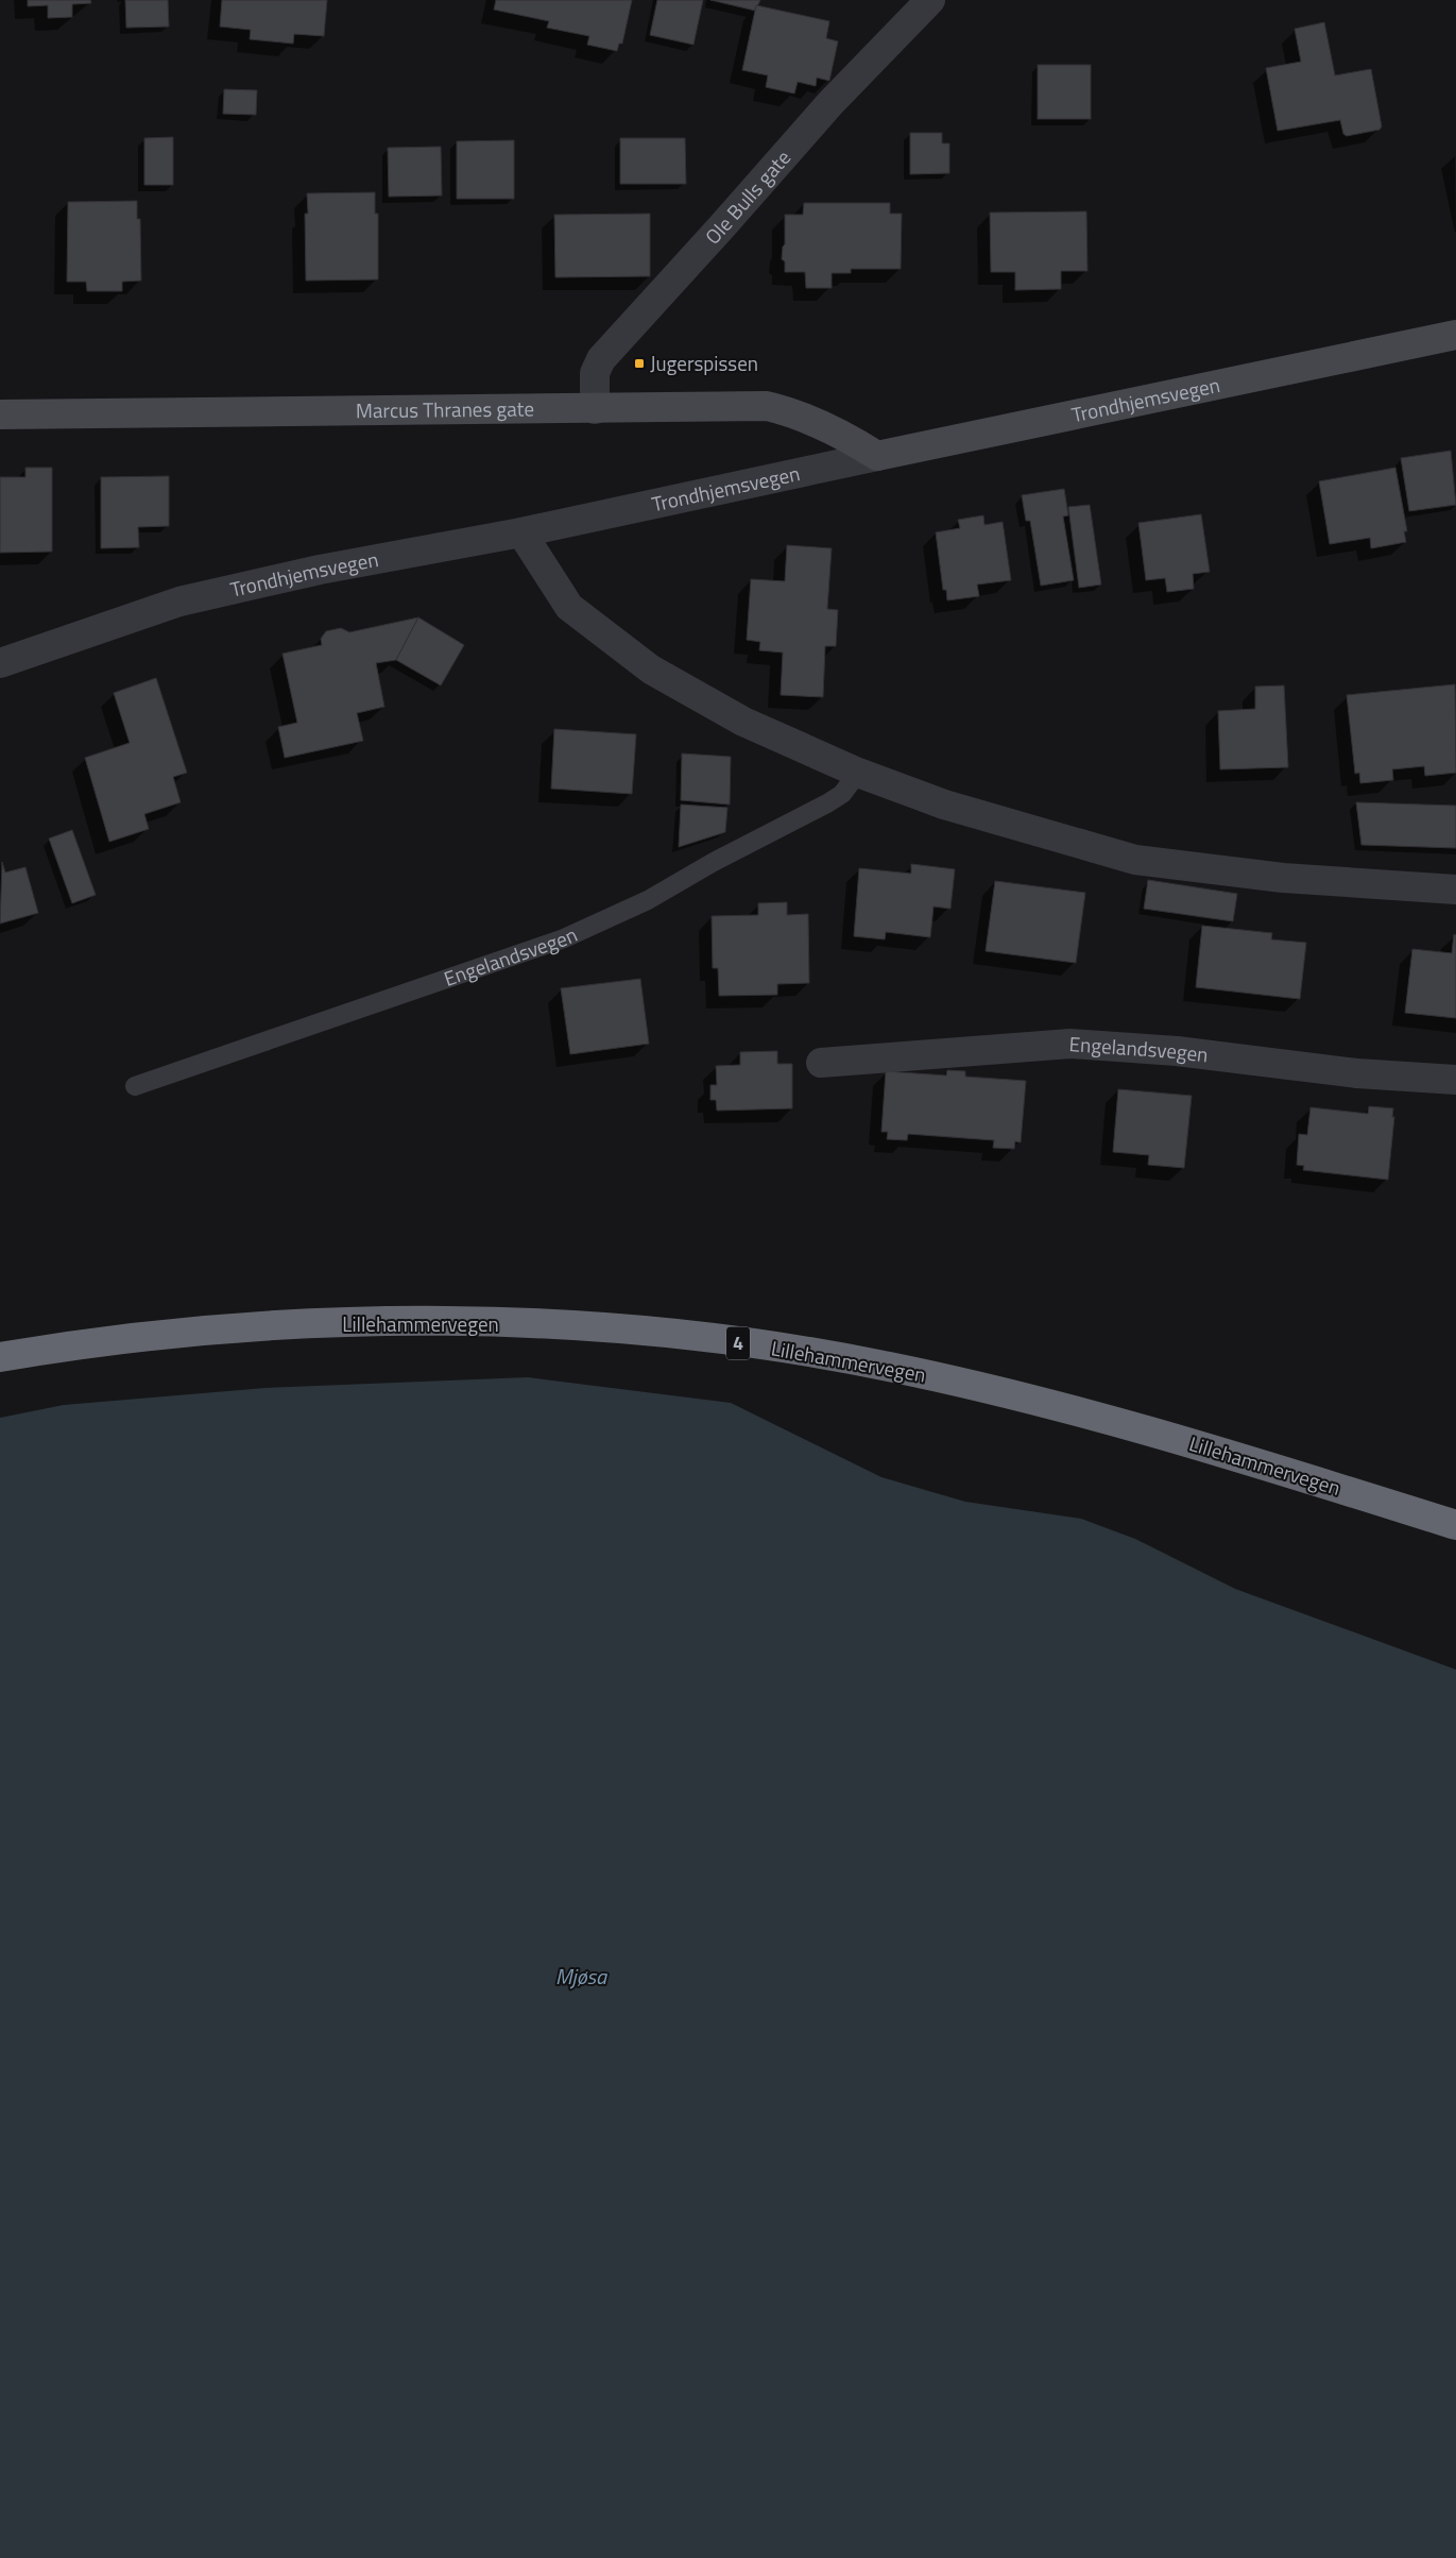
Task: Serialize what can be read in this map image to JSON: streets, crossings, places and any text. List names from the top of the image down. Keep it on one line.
{"streets":{"highway":["Lillehammervegen","4"],"main road":["Trondhjemsvegen","Marcus Thranes gate"],"street":["Ole Bulls gate","Engelandsvegen"]},"crossings":[["Ole Bulls gate","Marcus Thranes gate"],["Trondhjemsvegen","Marcus Thranes gate"]],"water":["Mjøsa"],"places":{"transit":["Jugerspissen"]}}
